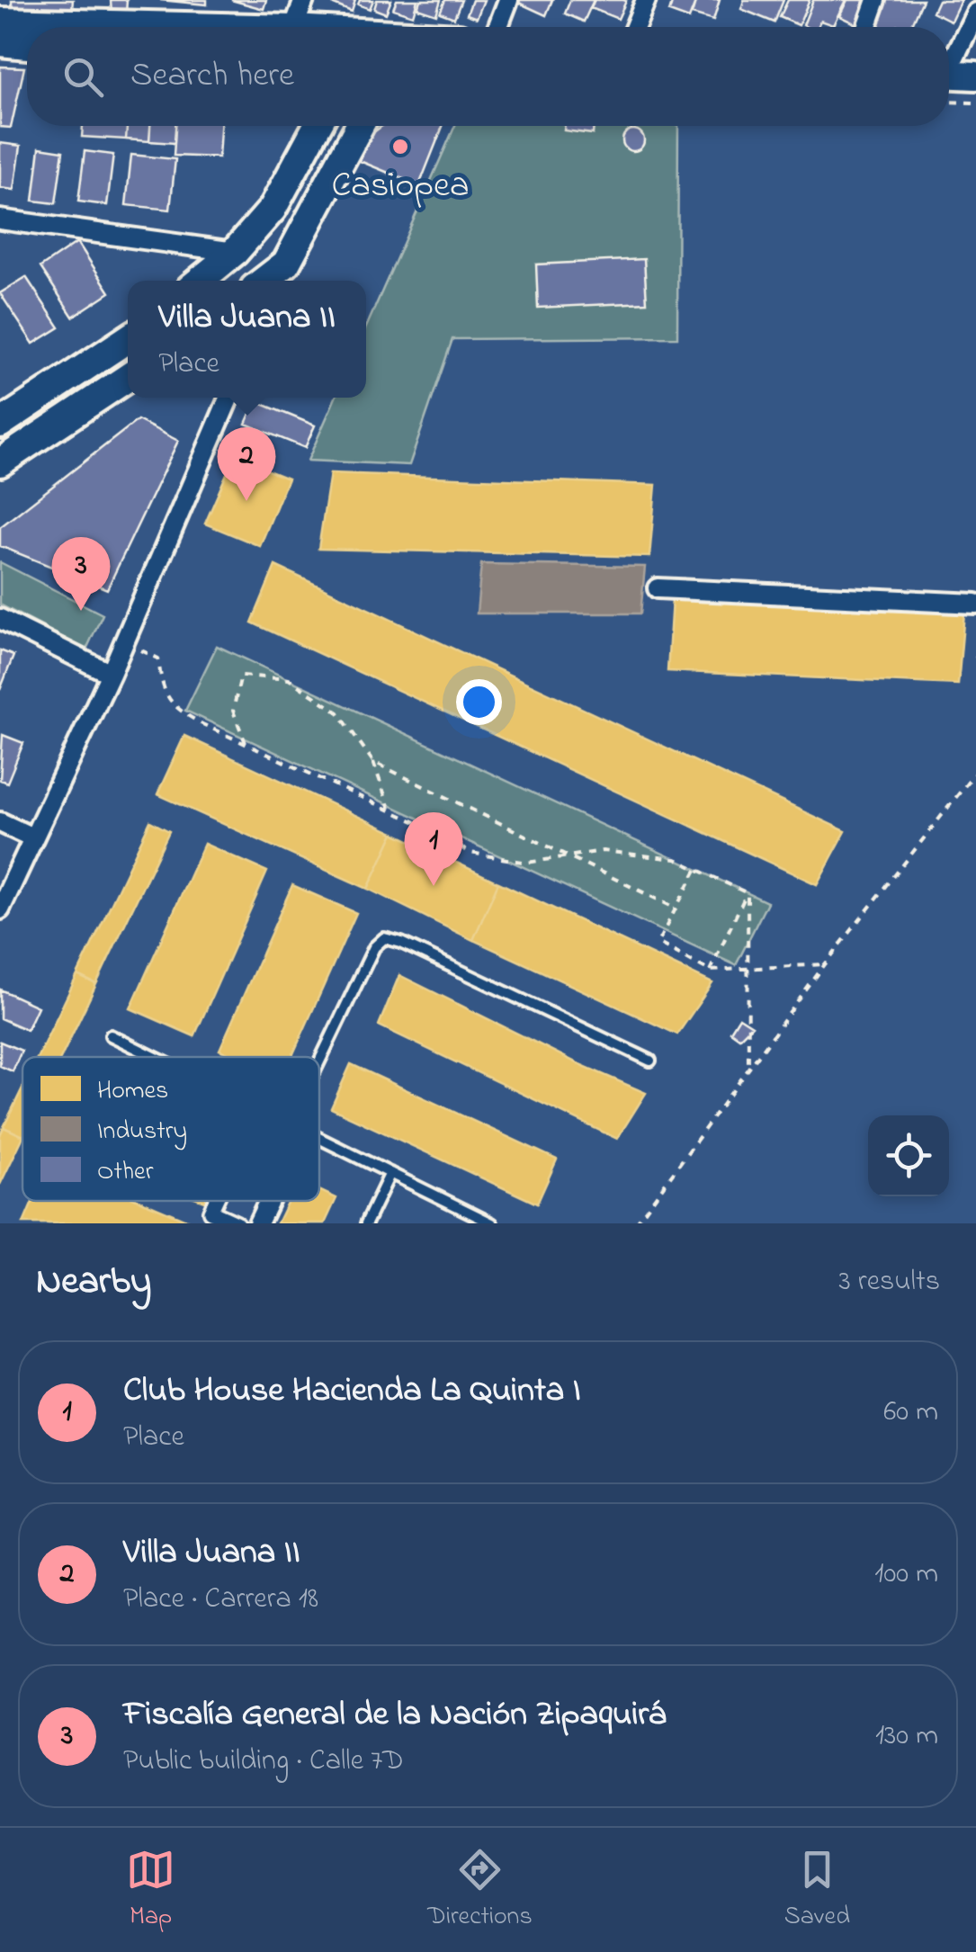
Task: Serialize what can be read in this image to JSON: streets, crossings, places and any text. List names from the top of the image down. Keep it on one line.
{"places":["Casiopea"],"legend":["Homes","Industry","Other"],"page":{"search":"Search here","popup":["Villa Juana II","Place"],"pins":["2","3","1"],"heading":["Nearby","3 results"],"list":[{"mark":"1","name":"Club House Hacienda La Quinta I","note":"Place","value":"60 m"},{"mark":"2","name":"Villa Juana II","note":"Place · Carrera 18","value":"100 m"},{"mark":"3","name":"Fiscalía General de la Nación Zipaquirá","note":"Public building · Calle 7D","value":"130 m"}],"nav":["Map","Directions","Saved"]}}
